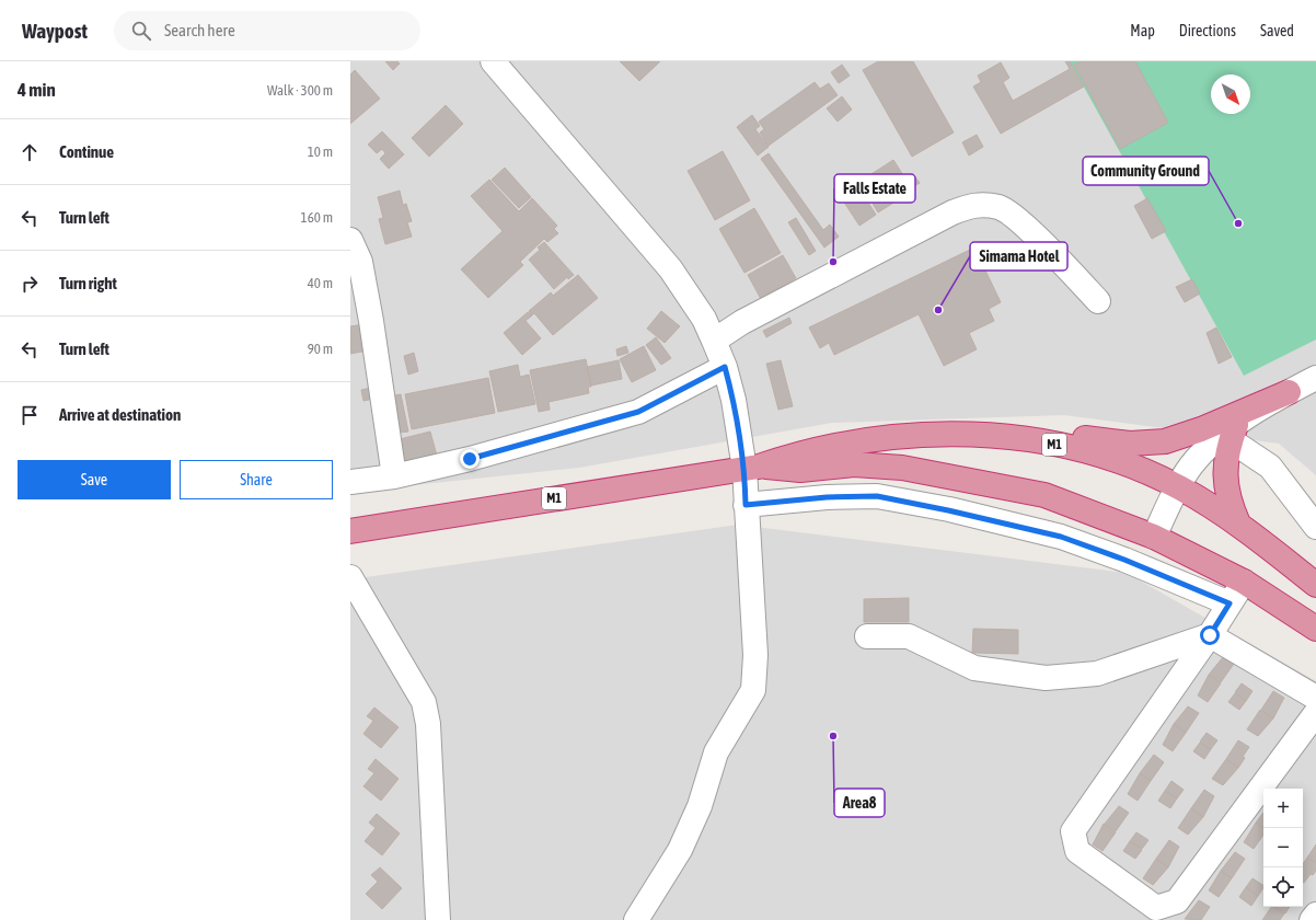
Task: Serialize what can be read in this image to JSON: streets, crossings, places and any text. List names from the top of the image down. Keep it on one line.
{"streets":{"highway":["M1"]},"places":["Community Ground","Falls Estate","Simama Hotel","Area8"],"north":"bottom right","page":{"header":"Waypost","search":"Search here","nav":["Map","Directions","Saved"],"heading":["4 min","Walk · 300 m"],"list":[["Continue","10 m"],["Turn left","160 m"],["Turn right","40 m"],["Turn left","90 m"],"Arrive at destination"],"buttons":["Save","Share"],"map_buttons":["+","−"]}}
